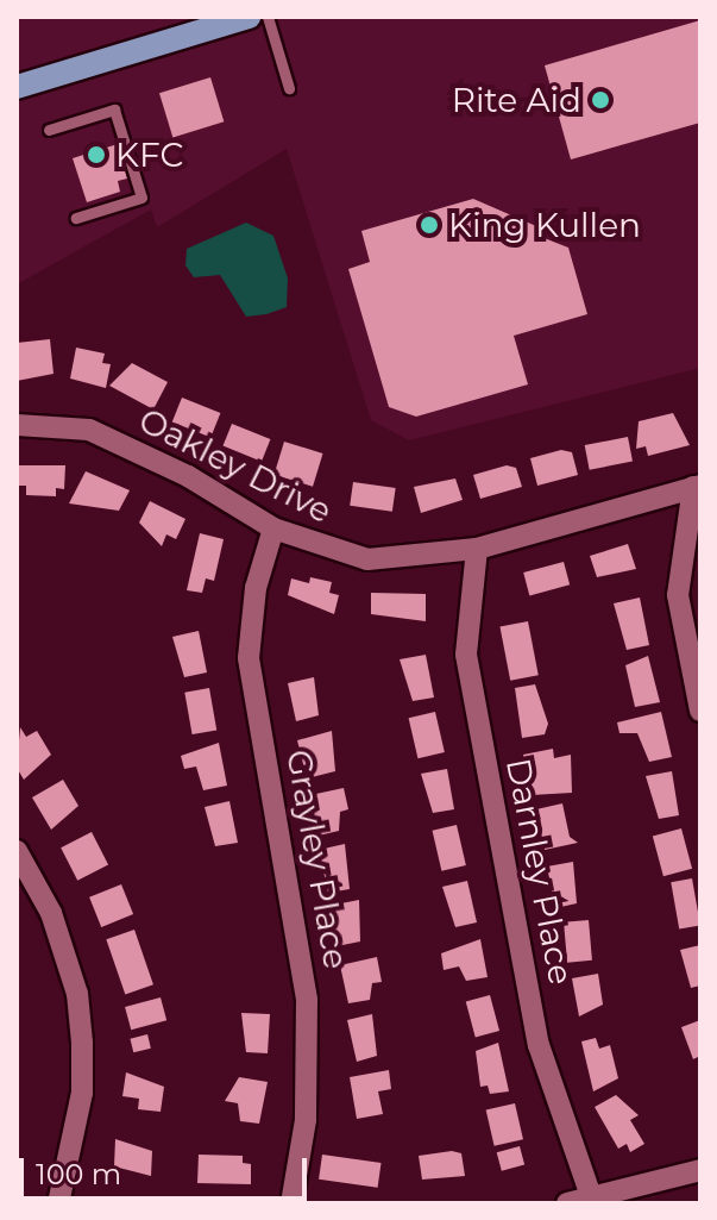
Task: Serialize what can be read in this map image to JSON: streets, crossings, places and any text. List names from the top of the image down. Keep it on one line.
{"streets":{"street":["Oakley Drive","Grayley Place","Darnley Place"]},"crossings":[["Oakley Drive","Grayley Place"],["Oakley Drive","Darnley Place"]],"places":["Rite Aid","KFC","King Kullen"],"scale_bar":"100 m"}
